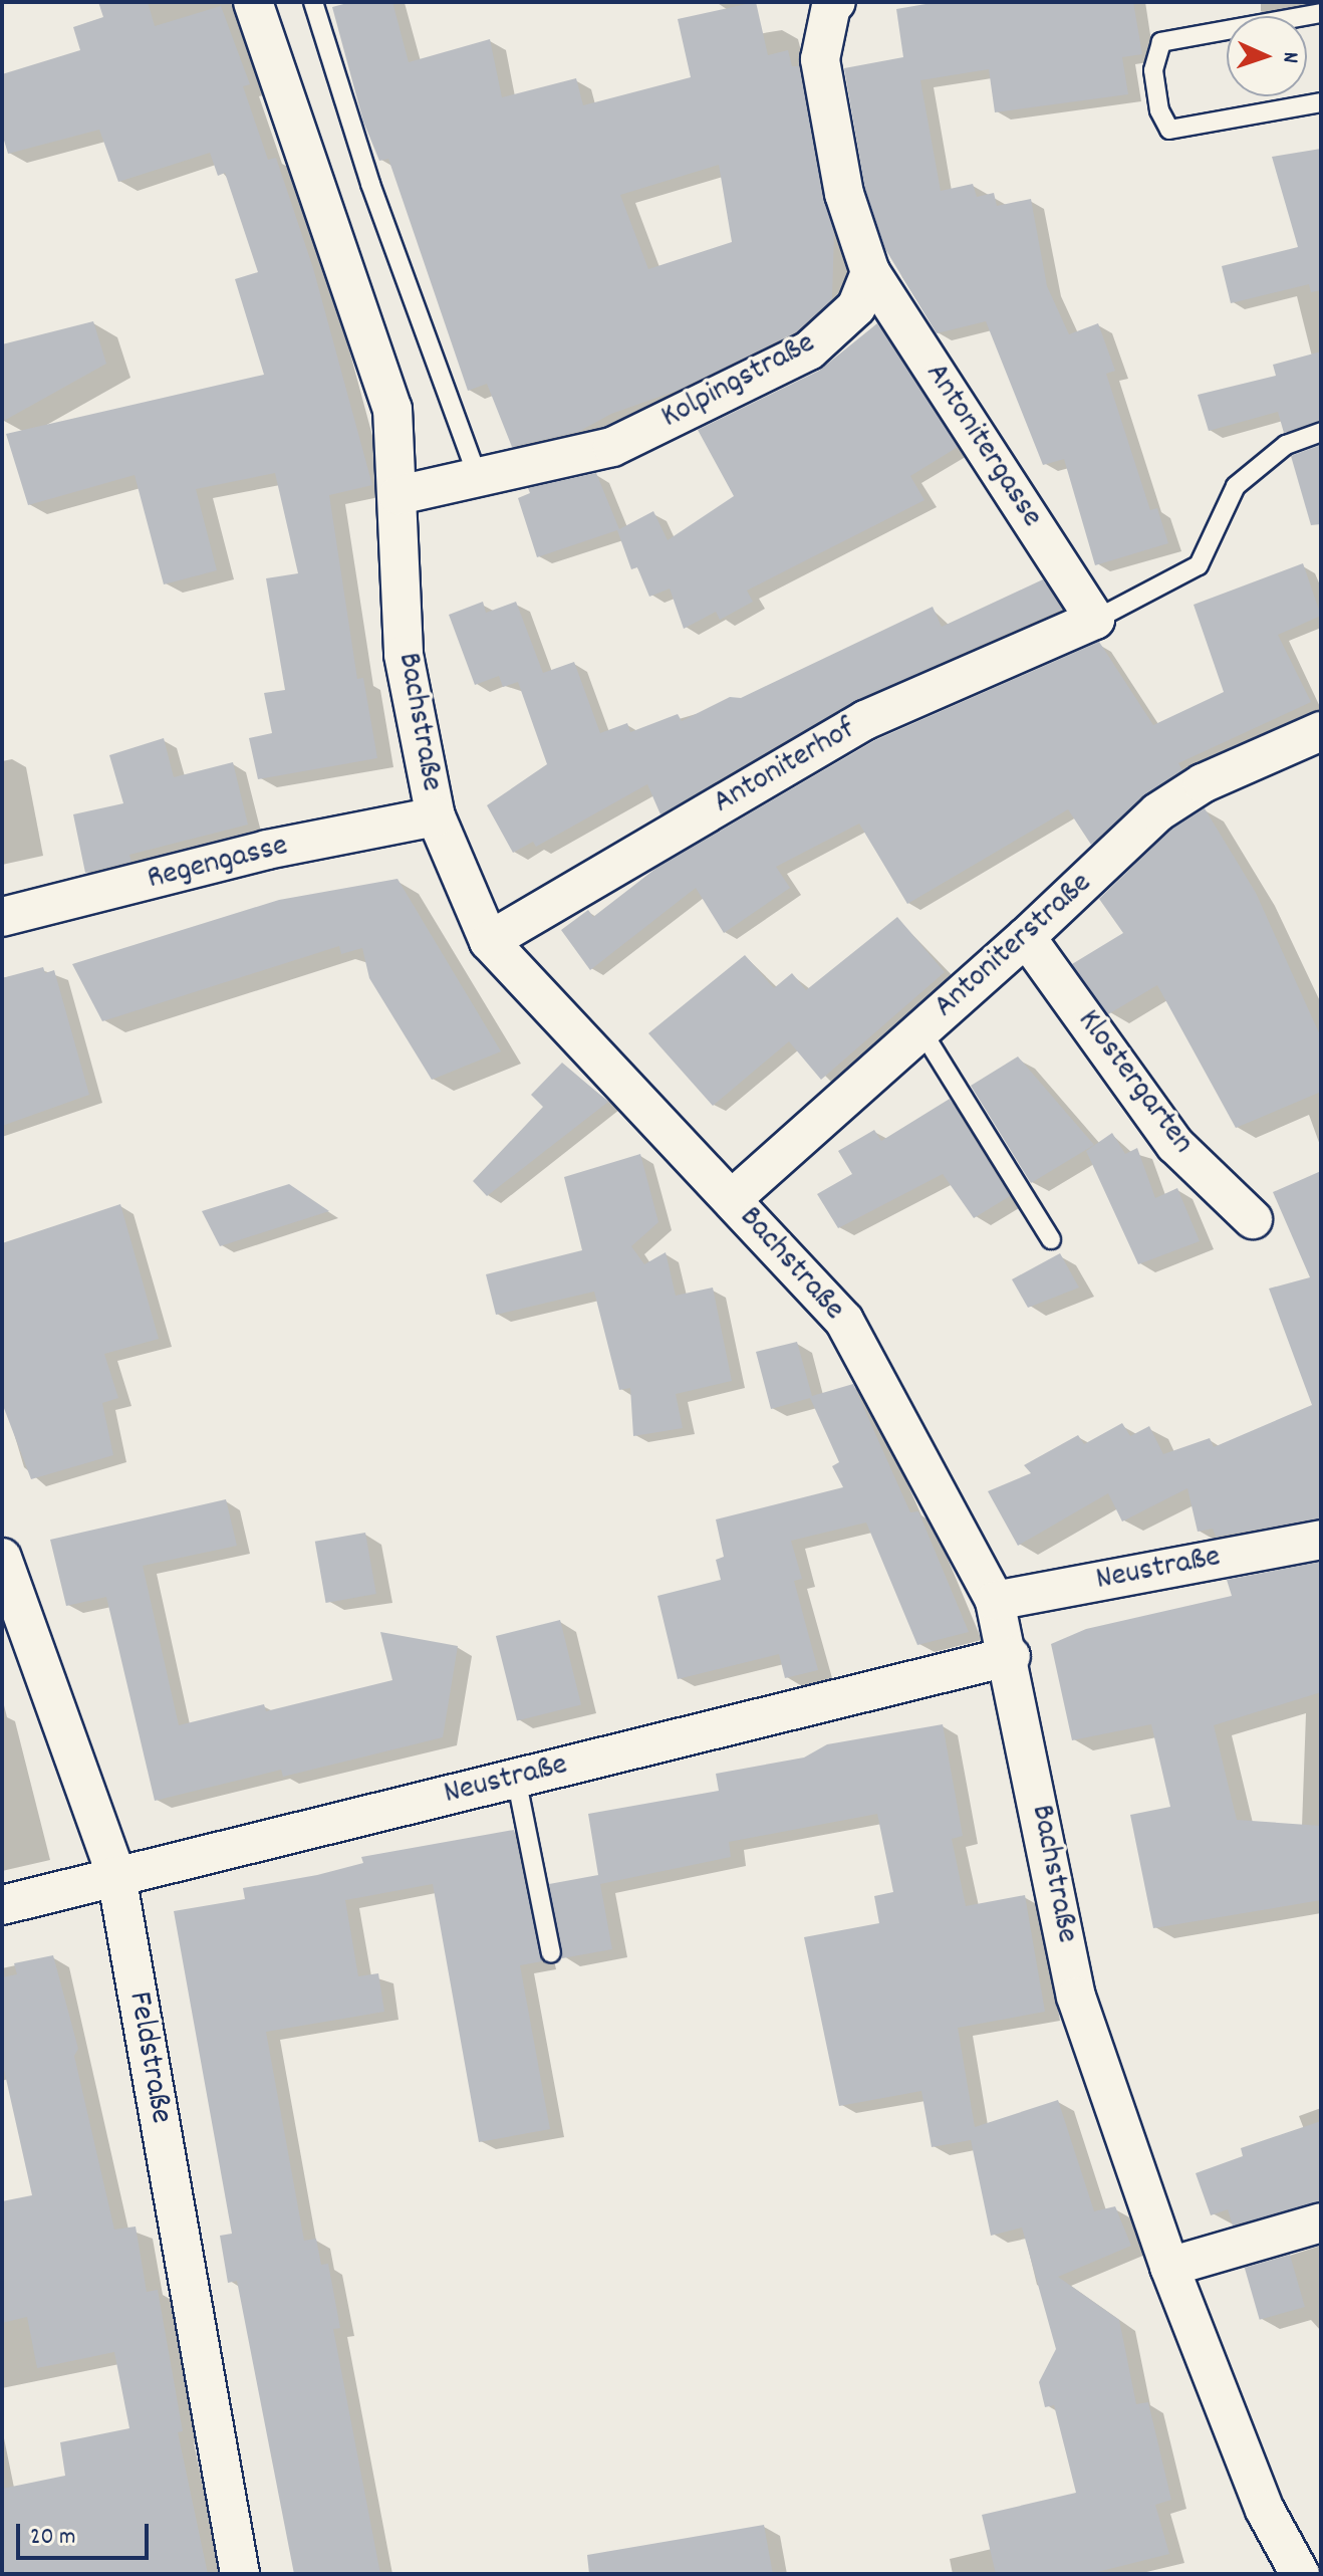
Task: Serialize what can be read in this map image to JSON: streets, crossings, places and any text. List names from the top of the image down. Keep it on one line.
{"streets":{"street":["Kolpingstraße","Antonitergasse","Bachstraße","Antoniterhof","Regengasse","Antoniterstraße","Klostergarten","Neustraße","Feldstraße"]},"crossings":[["Kolpingstraße","Antonitergasse"],["Kolpingstraße","Bachstraße"],["Antonitergasse","Antoniterhof"],["Bachstraße","Antoniterhof"],["Bachstraße","Regengasse"],["Bachstraße","Antoniterstraße"],["Bachstraße","Neustraße"],["Antoniterstraße","Klostergarten"],["Neustraße","Feldstraße"]],"scale_bar":"20 m","north":"right"}
